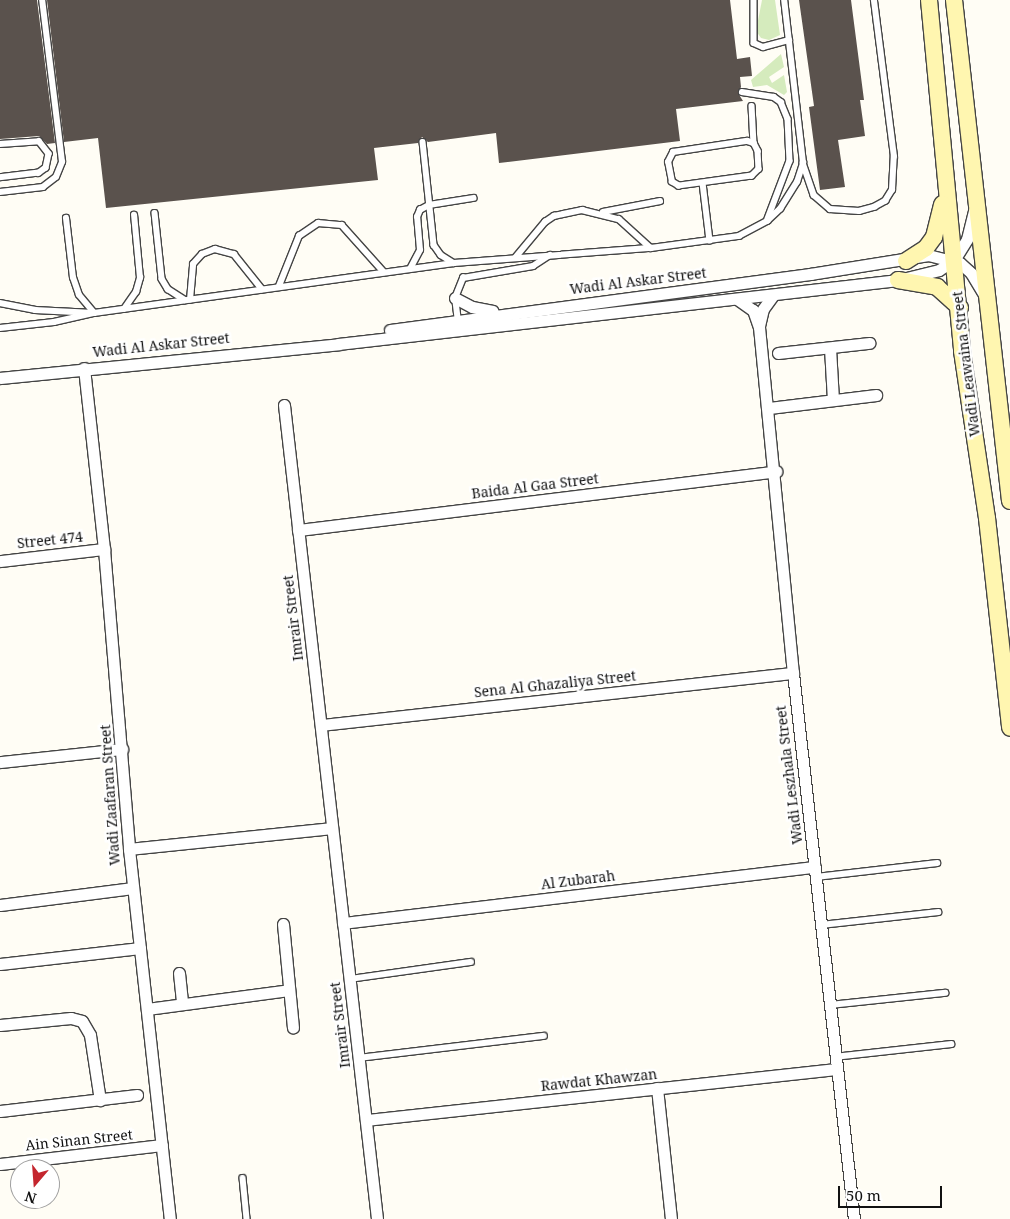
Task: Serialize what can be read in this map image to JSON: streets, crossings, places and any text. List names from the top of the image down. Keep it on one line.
{"streets":{"main road":["Wadi Leawaina Street"],"street":["Wadi Al Askar Street","Baida Al Gaa Street","Street 474","Imrair Street","Sena Al Ghazaliya Street","Wadi Leszhala Street","Wadi Zaafaran Street","Al Zubarah","Rawdat Khawzan","Ain Sinan Street"]},"crossings":[["Wadi Al Askar Street","Wadi Leawaina Street"],["Wadi Al Askar Street","Wadi Leszhala Street"],["Wadi Al Askar Street","Wadi Zaafaran Street"],["Baida Al Gaa Street","Imrair Street"],["Baida Al Gaa Street","Wadi Leszhala Street"],["Street 474","Wadi Zaafaran Street"],["Imrair Street","Sena Al Ghazaliya Street"],["Imrair Street","Al Zubarah"],["Imrair Street","Rawdat Khawzan"],["Sena Al Ghazaliya Street","Wadi Leszhala Street"],["Wadi Leszhala Street","Al Zubarah"],["Wadi Leszhala Street","Rawdat Khawzan"],["Wadi Zaafaran Street","Ain Sinan Street"]],"scale_bar":"50 m","north":"bottom"}
